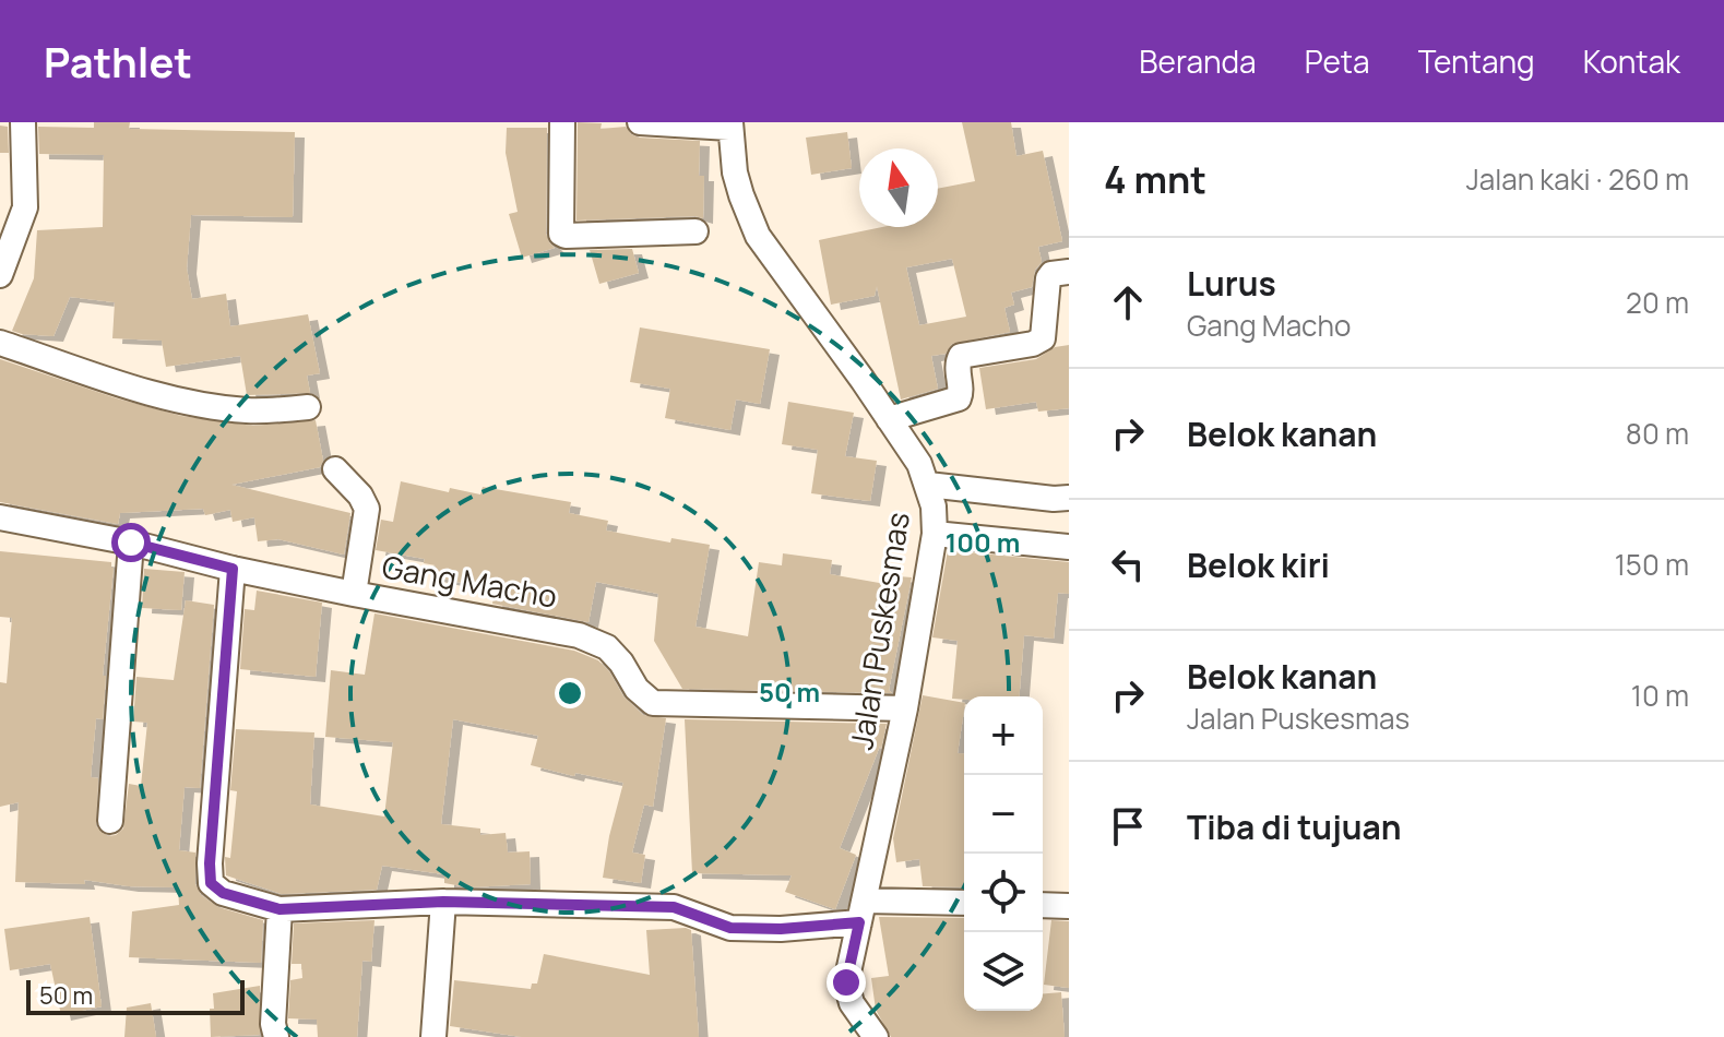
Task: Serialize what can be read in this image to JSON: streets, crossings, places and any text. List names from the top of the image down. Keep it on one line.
{"streets":{"street":["Gang Macho","Jalan Puskesmas"]},"crossings":[["Gang Macho","Jalan Puskesmas"]],"scale_bar":"50 m","north":"top","page":{"header":"Pathlet","nav":["Beranda","Peta","Tentang","Kontak"],"heading":["4 mnt","Jalan kaki · 260 m"],"list":[["Lurus","Gang Macho","20 m"],["Belok kanan","80 m"],["Belok kiri","150 m"],["Belok kanan","Jalan Puskesmas","10 m"],"Tiba di tujuan"],"map_buttons":["+","−"],"scale":"50 m"},"rings":["100 m","50 m"]}
